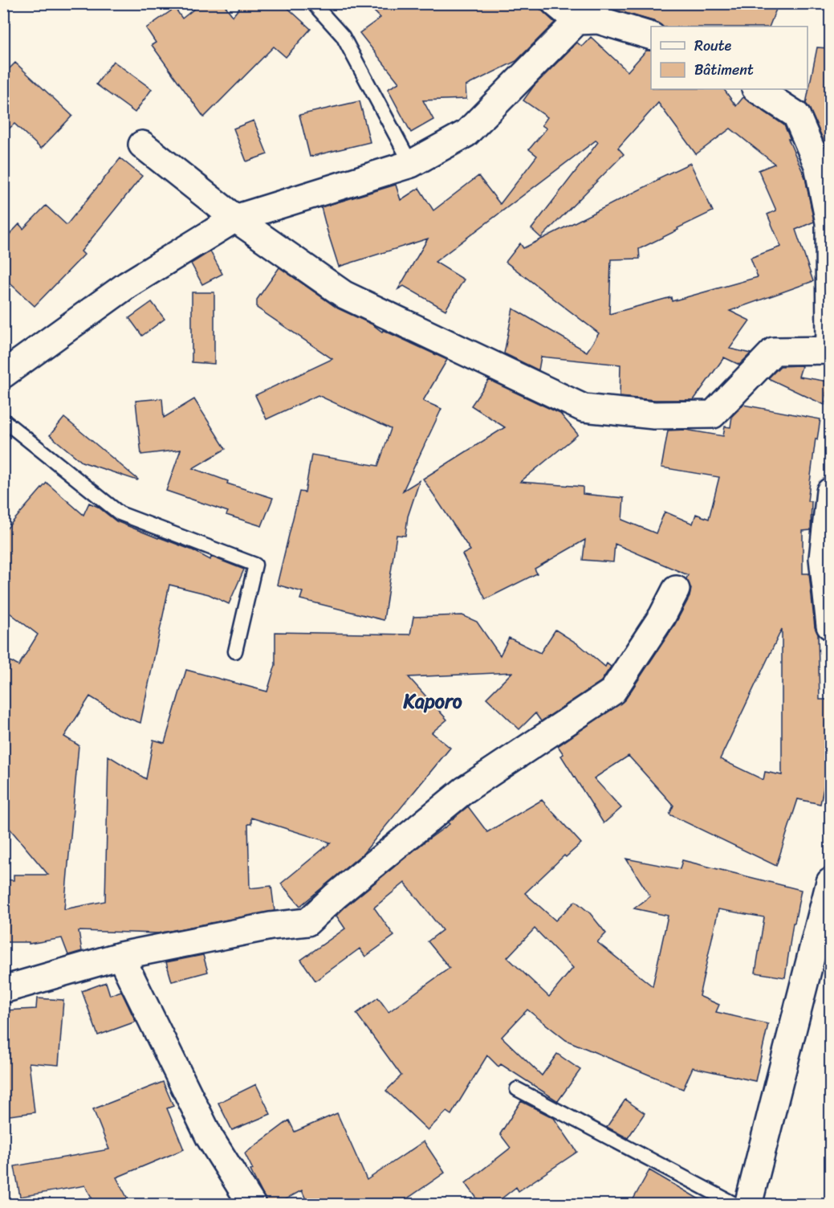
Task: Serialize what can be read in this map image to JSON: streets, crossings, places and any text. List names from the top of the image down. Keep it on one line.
{"districts":["Kaporo"],"legend":["Route","Bâtiment"]}
